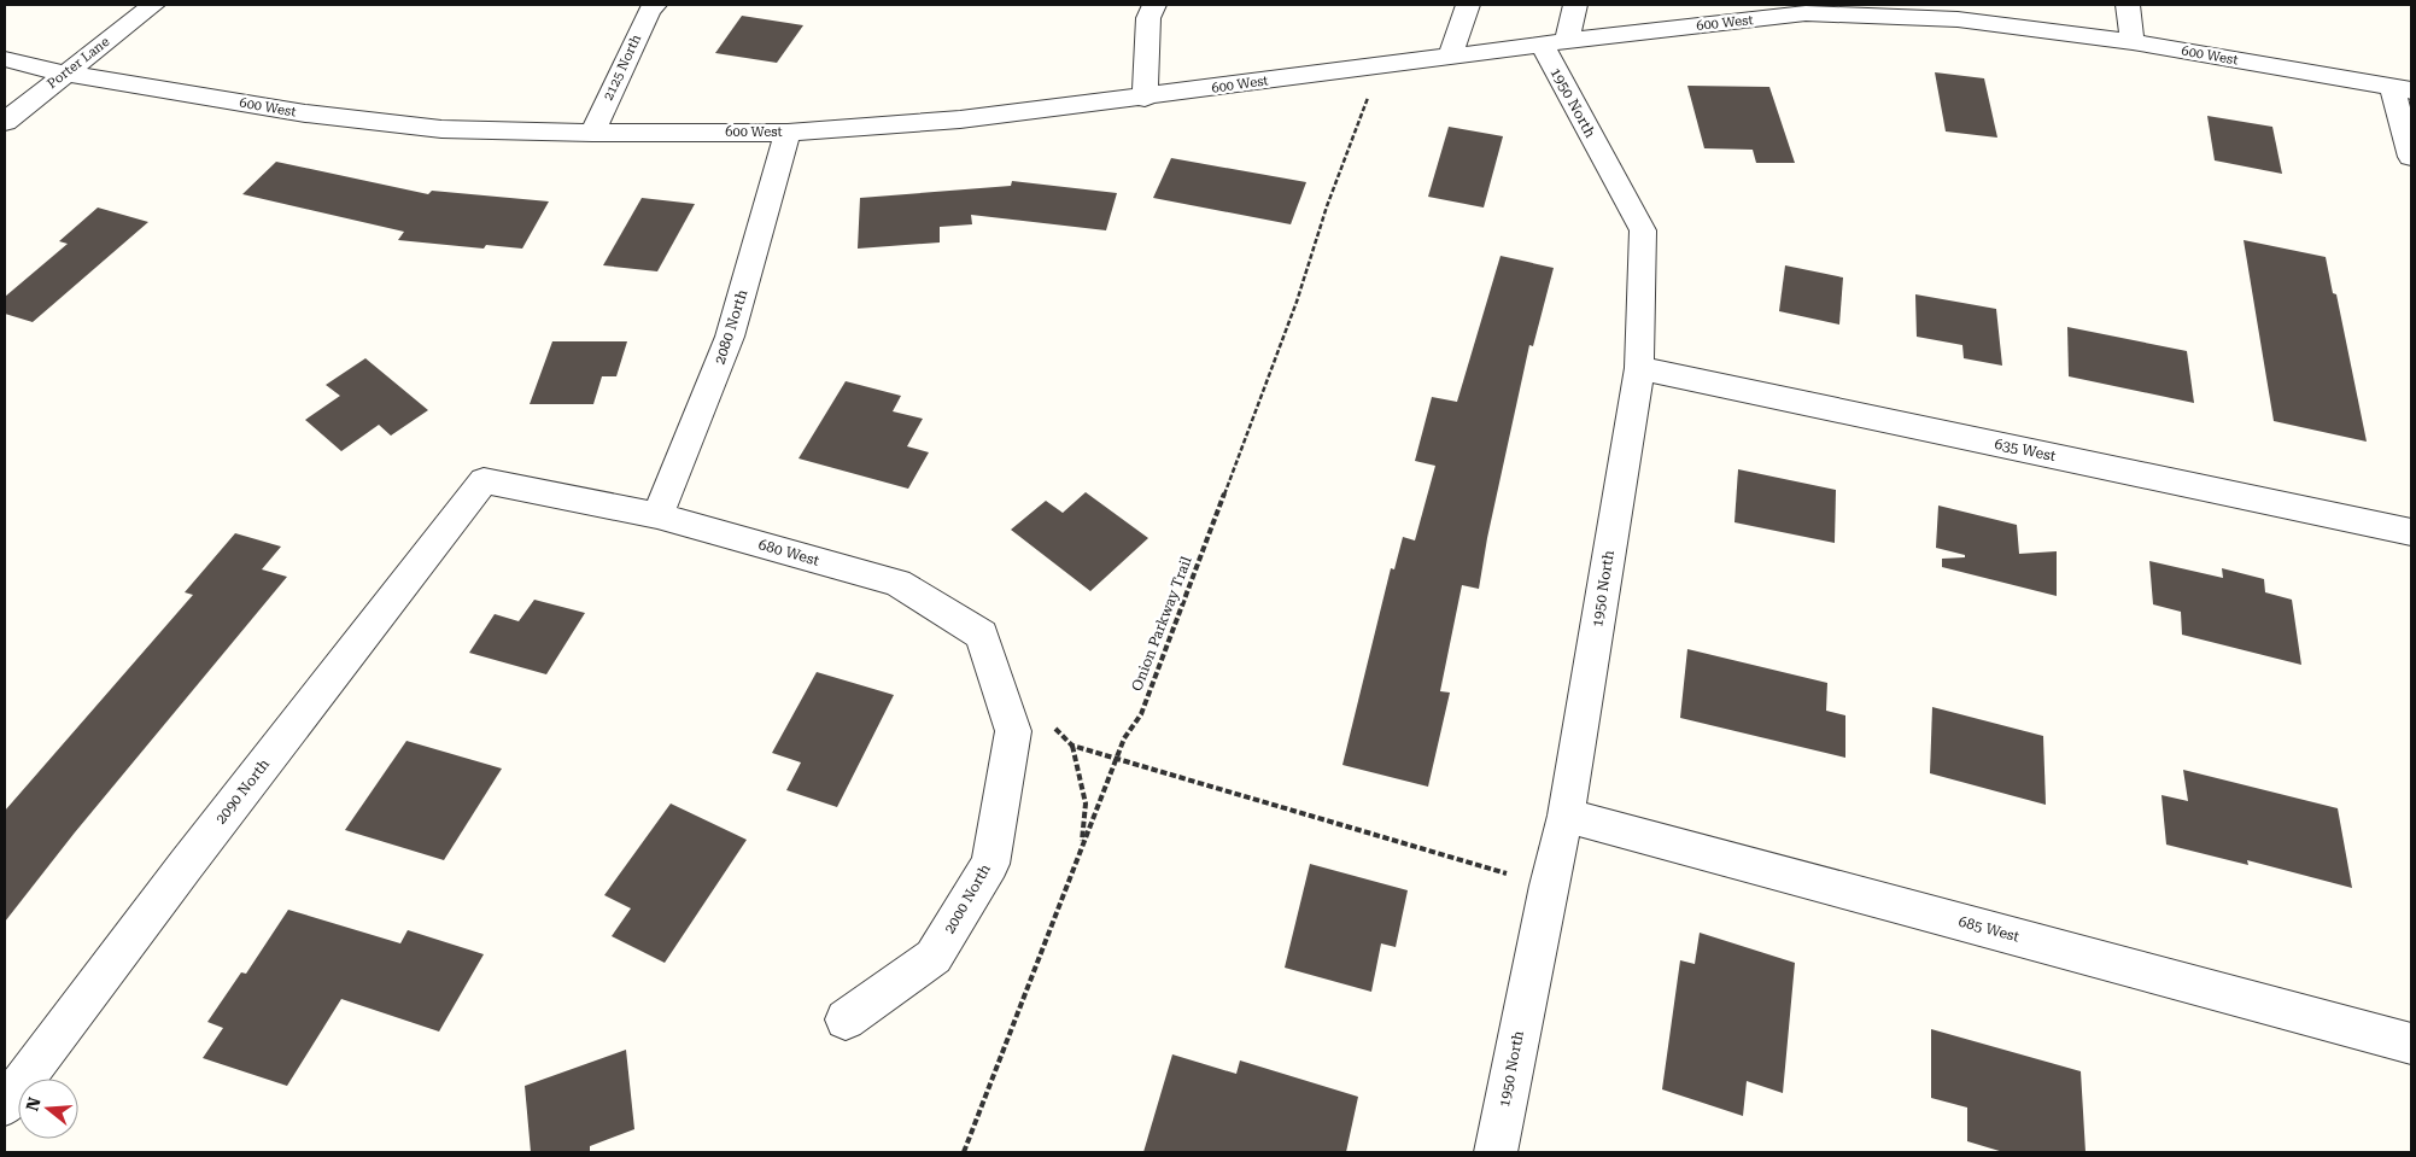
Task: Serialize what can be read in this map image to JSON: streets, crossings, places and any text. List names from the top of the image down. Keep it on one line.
{"streets":{"street":["600 West","Porter Lane","2125 North","1950 North","2080 North","635 West","680 West","2090 North","2000 North","685 West"],"path":["Onion Parkway Trail"]},"crossings":[["600 West","Porter Lane"],["600 West","2125 North"],["600 West","1950 North"],["600 West","2080 North"],["1950 North","635 West"],["1950 North","685 West"],["2080 North","680 West"],["680 West","2090 North"],["680 West","2000 North"]],"north":"left"}
